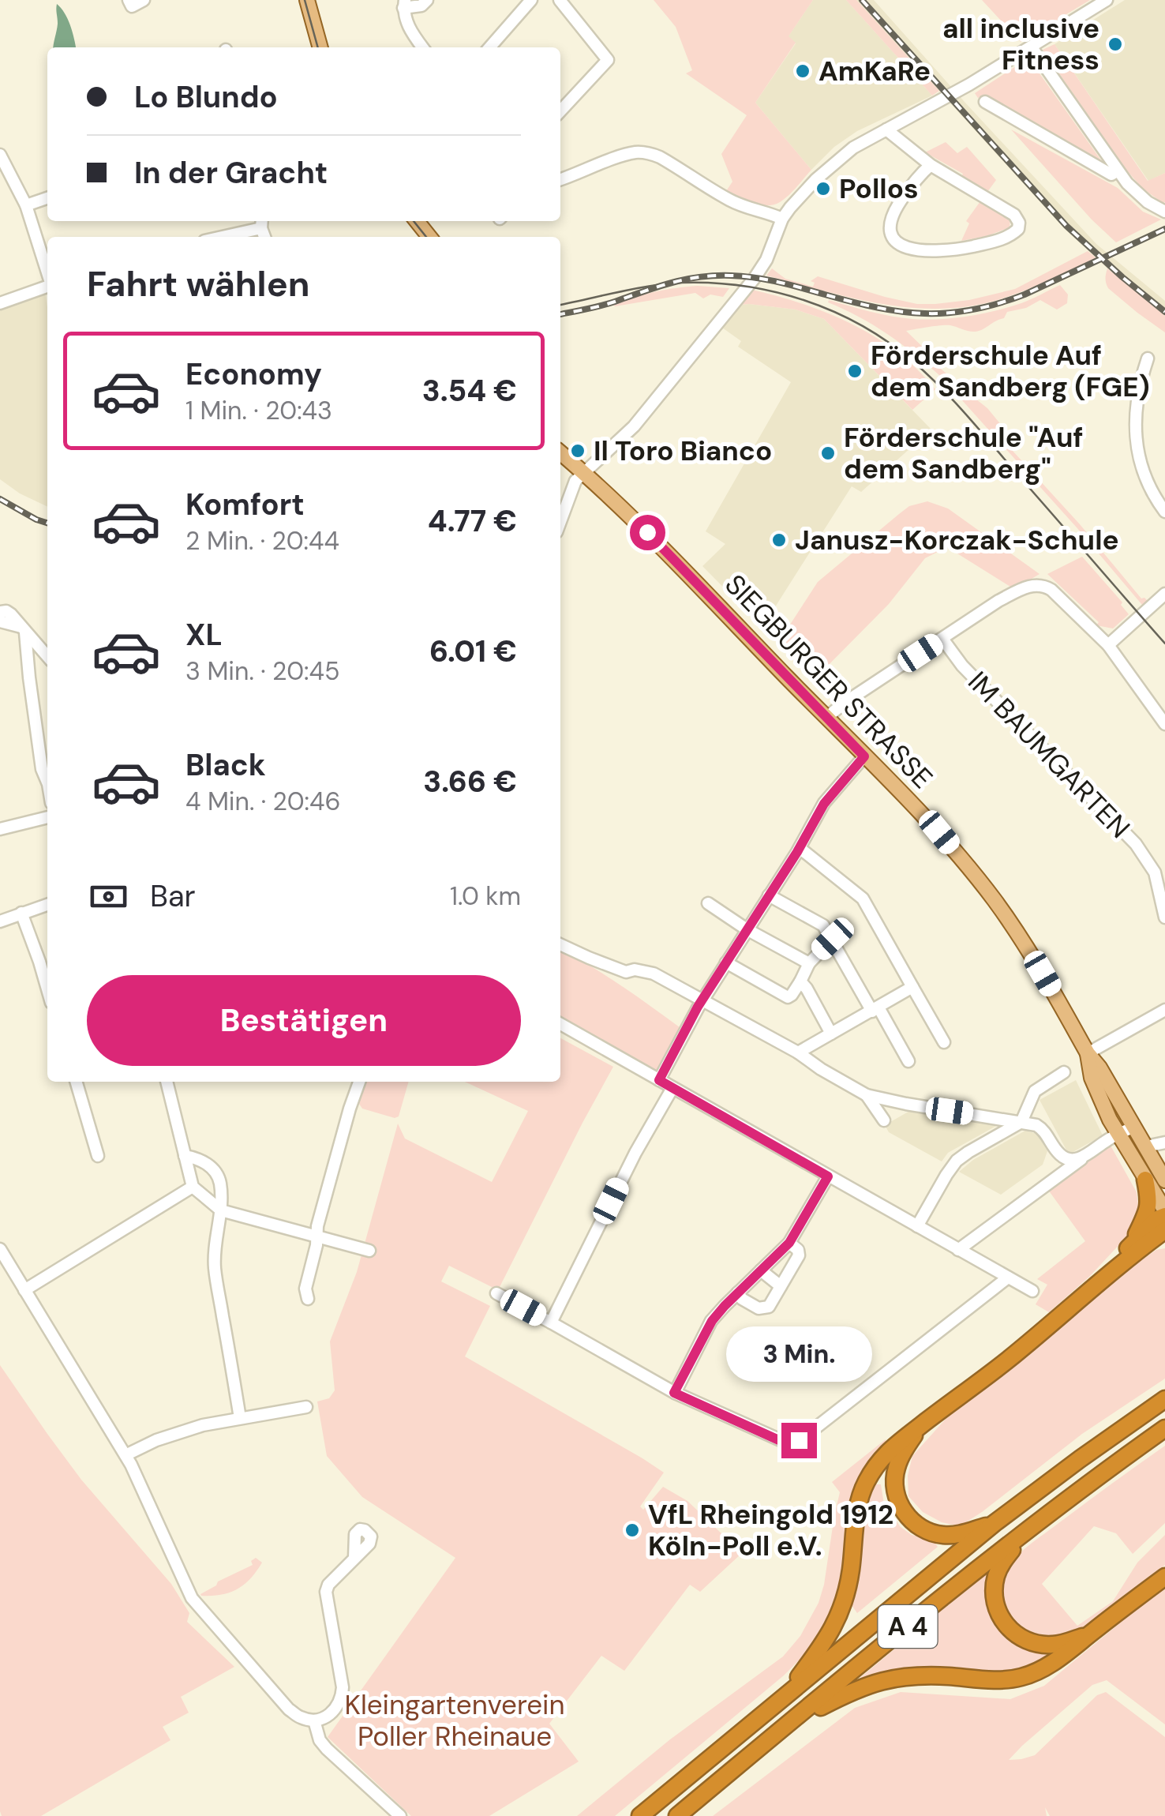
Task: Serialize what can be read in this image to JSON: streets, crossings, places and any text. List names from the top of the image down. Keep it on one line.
{"streets":{"highway":["A 4"],"main road":["SIEGBURGER STRASSE"],"street":["IM BAUMGARTEN"]},"parks":["Kleingartenverein Poller Rheinaue"],"places":["all inclusive Fitness","AmKaRe","Pollos","Förderschule Auf dem Sandberg (FGE)","Il Toro Bianco","Förderschule \"Auf dem Sandberg\"","Janusz-Korczak-Schule","VfL Rheingold 1912 Köln-Poll e.V."],"page":{"banner":["Lo Blundo","In der Gracht"],"heading":"Fahrt wählen","list":[{"name":"Economy","note":"1 Min. · 20:43","value":"3.54 €"},{"name":"Komfort","note":"2 Min. · 20:44","value":"4.77 €"},{"name":"XL","note":"3 Min. · 20:45","value":"6.01 €"},{"name":"Black","note":"4 Min. · 20:46","value":"3.66 €"}],"pay":["Bar","1.0 km"],"buttons":"Bestätigen","bubble":"3 Min."}}
